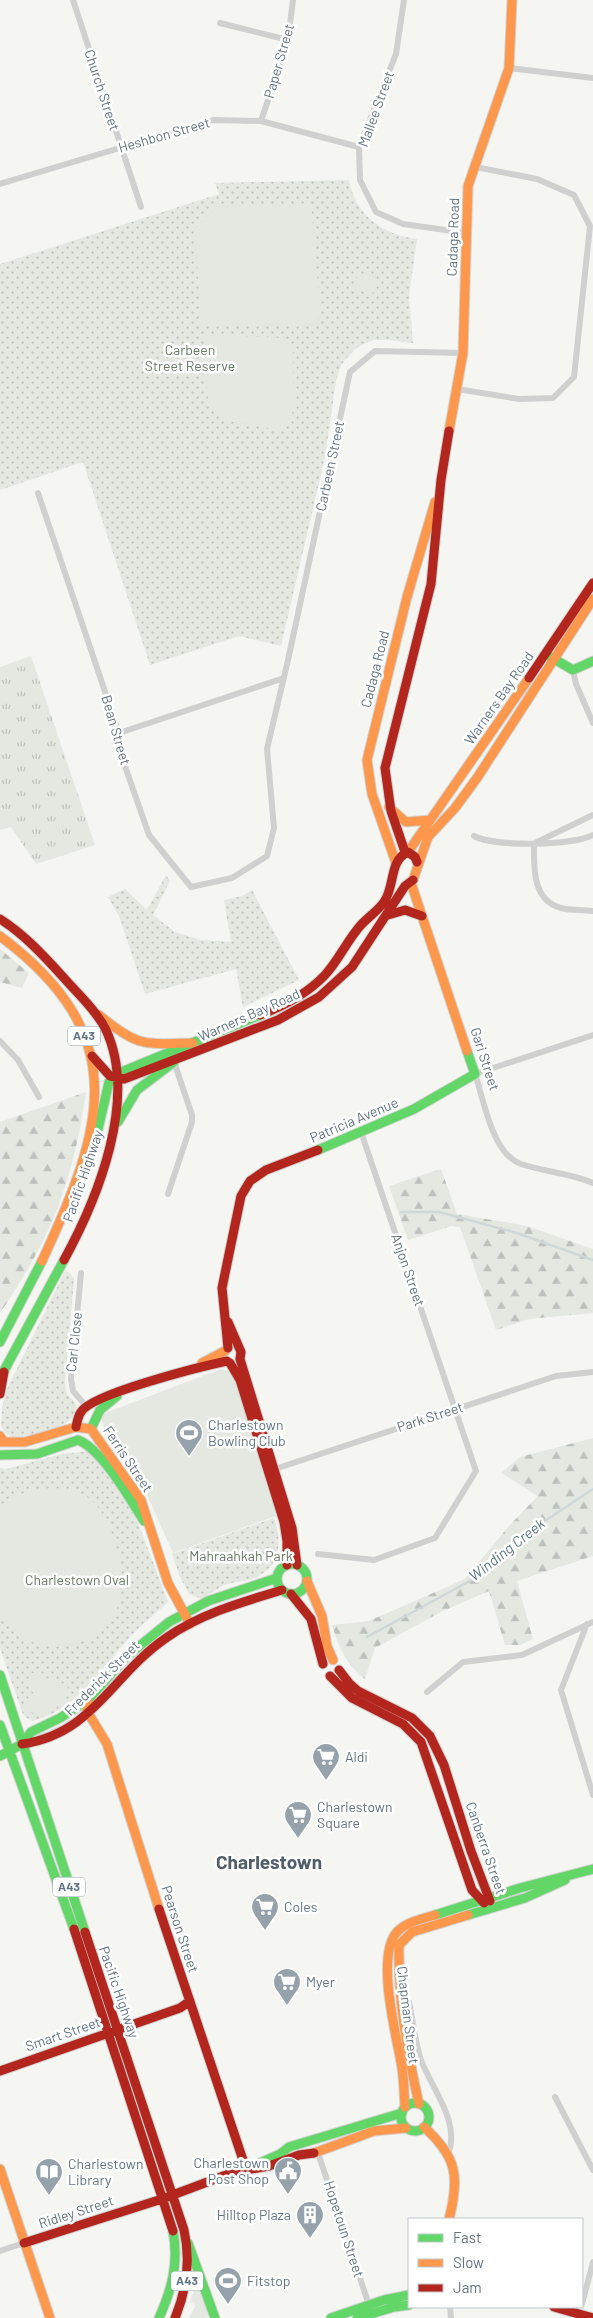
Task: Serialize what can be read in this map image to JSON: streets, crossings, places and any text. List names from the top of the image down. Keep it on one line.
{"streets":{"main road":["Cadaga Road","Warners Bay Road","A43","Gari Street","Patricia Avenue","Pacific Highway","Ferris Street","Frederick Street","Canberra Street","Pearson Street","Chapman Street","Smart Street","Ridley Street"],"street":["Paper Street","Church Street","Mallee Street","Heshbon Street","Carbeen Street","Bean Street","Anjon Street","Carl Close","Park Street","Hopetoun Street"]},"crossings":[["Paper Street","Heshbon Street"],["Church Street","Heshbon Street"],["Mallee Street","Heshbon Street"],["Mallee Street","Cadaga Road"],["Cadaga Road","Carbeen Street"],["Cadaga Road","Warners Bay Road"],["Cadaga Road","Gari Street"],["Carbeen Street","Bean Street"],["Warners Bay Road","Gari Street"],["Warners Bay Road","Pacific Highway"],["Gari Street","Patricia Avenue"],["Patricia Avenue","Anjon Street"],["Pacific Highway","Frederick Street"],["Pacific Highway","Smart Street"],["Pacific Highway","Ridley Street"],["Anjon Street","Park Street"],["Ferris Street","Frederick Street"],["Frederick Street","Pearson Street"],["Canberra Street","Chapman Street"],["Pearson Street","Smart Street"],["Pearson Street","Ridley Street"],["Chapman Street","Ridley Street"],["Ridley Street","Hopetoun Street"]],"districts":["Charlestown"],"water":["Winding Creek"],"parks":["Carbeen Street Reserve","Mahraahkah Park","Charlestown Oval"],"places":{"sports":["Charlestown Bowling Club","Fitstop"],"supermarket":["Aldi","Charlestown Square","Coles","Myer"],"public building":["Charlestown Post Shop"],"library":["Charlestown Library"],"building":["Hilltop Plaza"]},"legend":["Fast","Slow","Jam"]}
